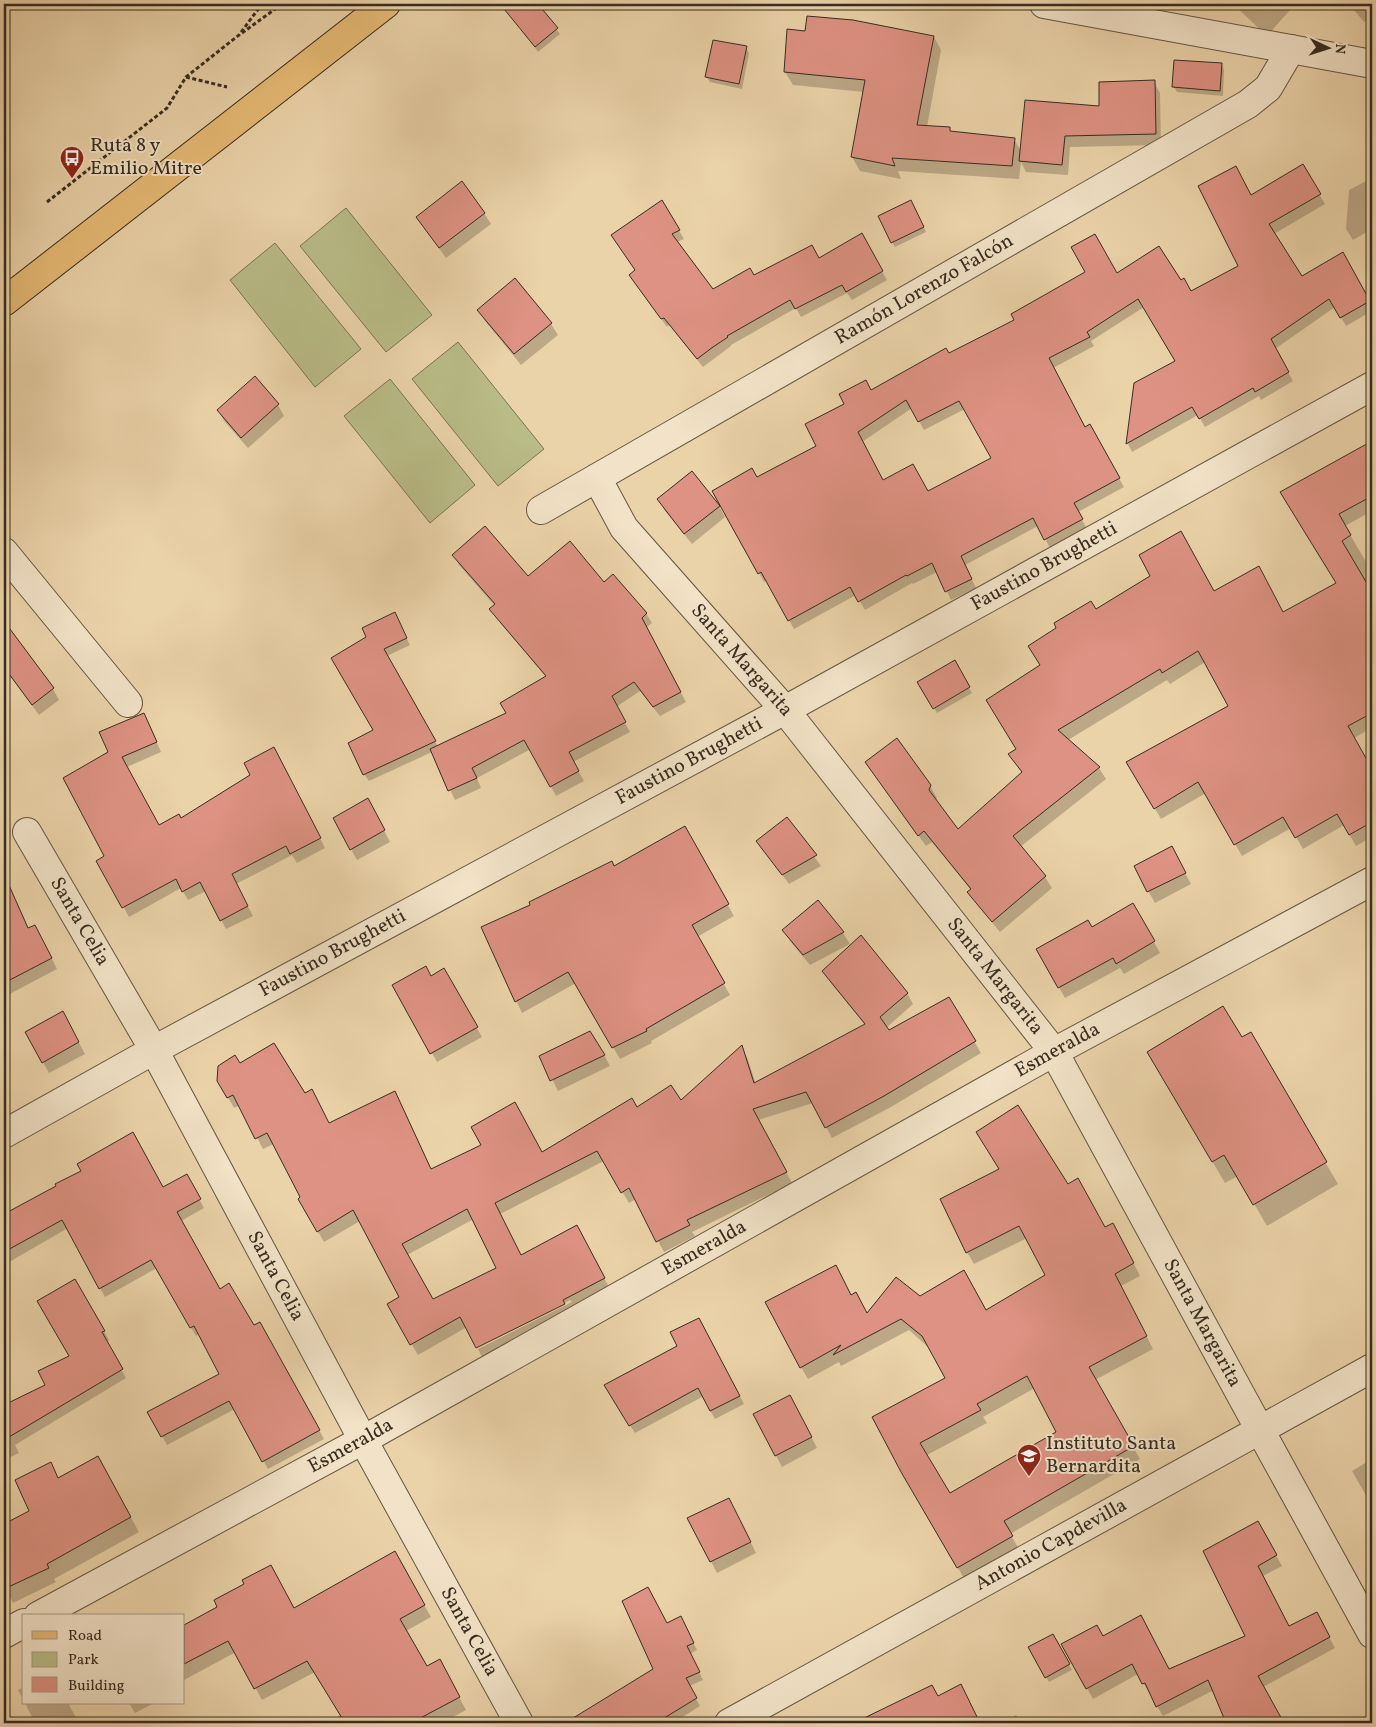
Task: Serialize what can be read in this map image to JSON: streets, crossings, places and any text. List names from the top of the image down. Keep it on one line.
{"streets":{"street":["Ramón Lorenzo Falcón","Faustino Brughetti","Santa Margarita","Santa Celia","Esmeralda","Antonio Capdevilla"]},"crossings":[["Ramón Lorenzo Falcón","Santa Margarita"],["Faustino Brughetti","Santa Margarita"],["Faustino Brughetti","Santa Celia"],["Santa Margarita","Esmeralda"],["Santa Margarita","Antonio Capdevilla"],["Santa Celia","Esmeralda"]],"places":{"bus stop":["Ruta 8 y Emilio Mitre"],"school or university":["Instituto Santa Bernardita"]},"legend":["Road","Park","Building"],"north":"right"}
